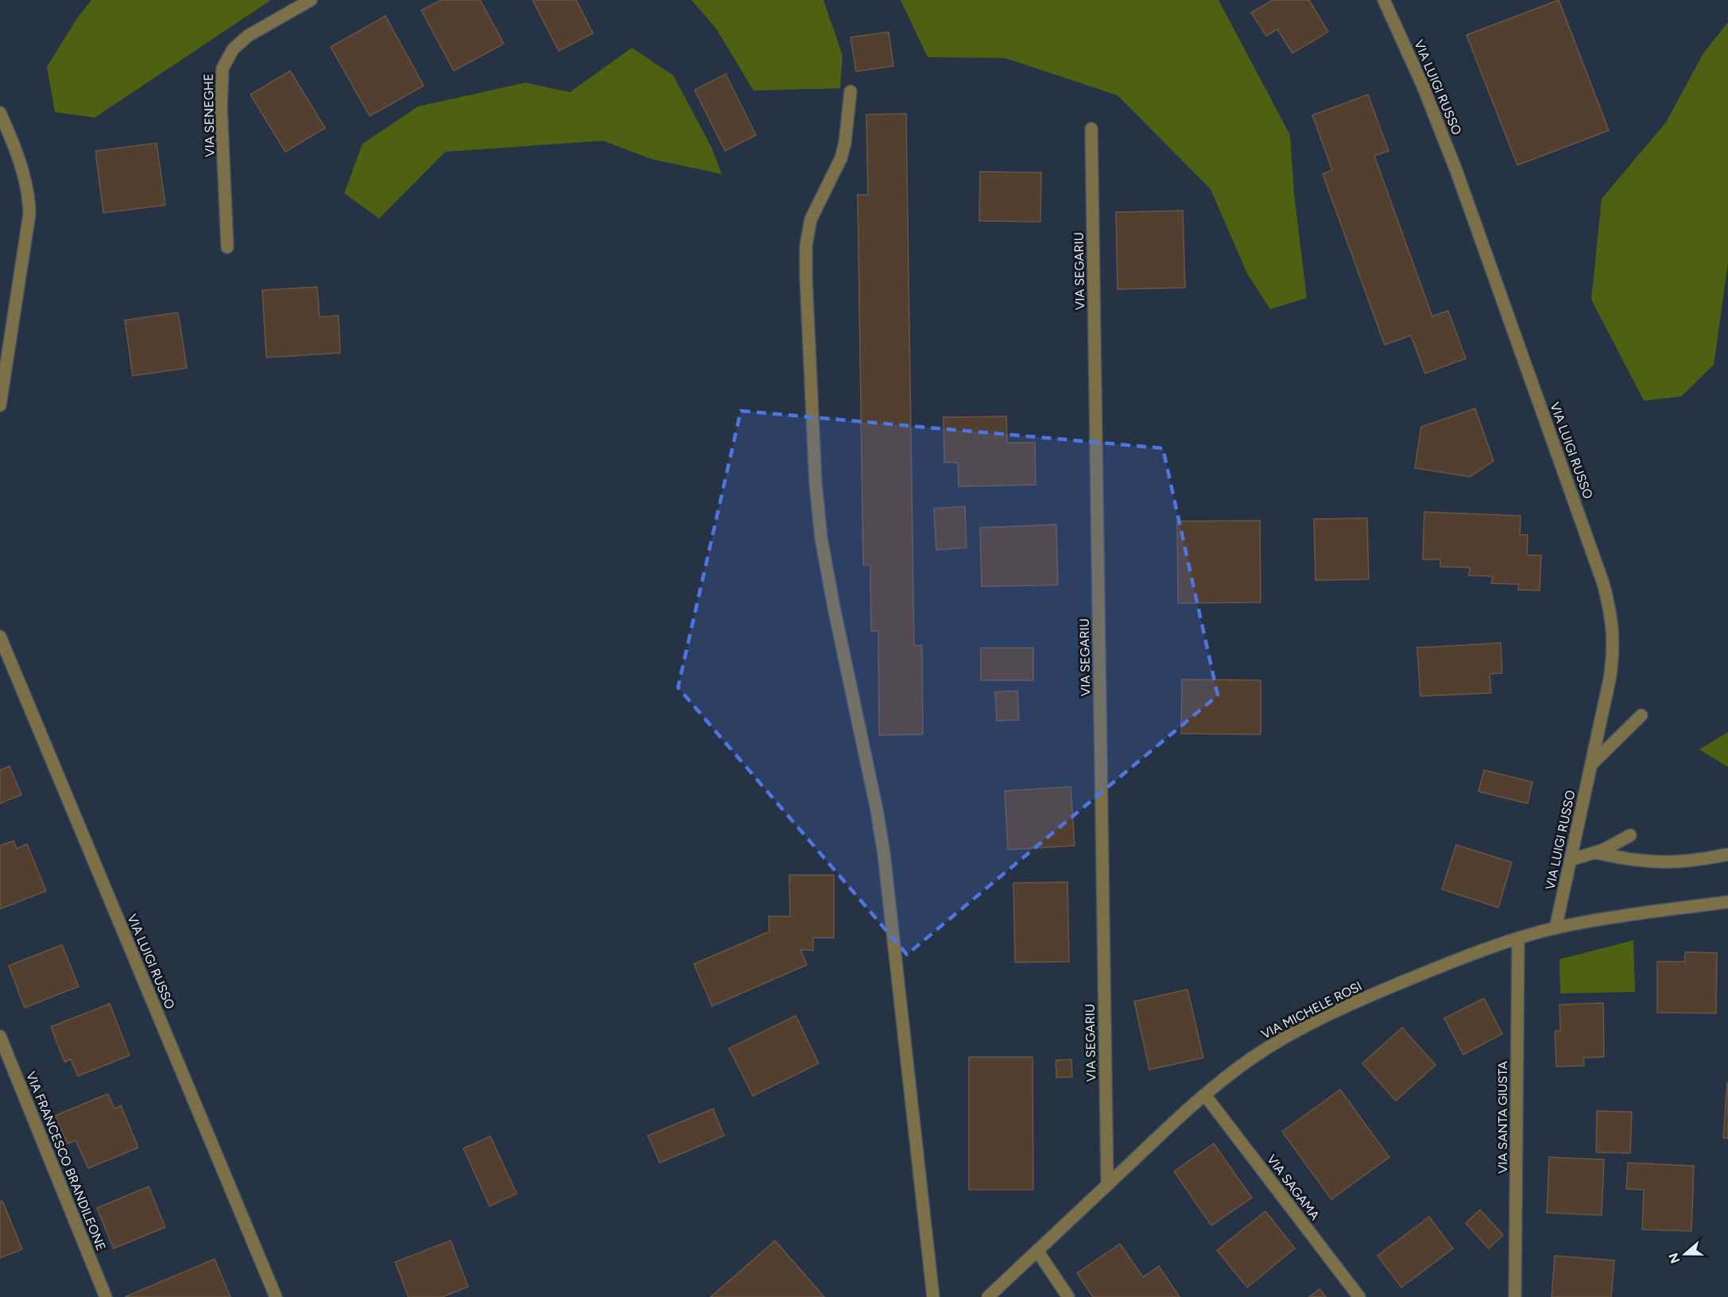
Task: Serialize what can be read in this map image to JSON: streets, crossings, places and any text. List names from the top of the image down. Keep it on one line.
{"streets":{"street":["VIA LUIGI RUSSO","VIA SENEGHE","VIA SEGARIU","VIA MICHELE ROSI","VIA SANTA GIUSTA","VIA FRANCESCO BRANDILEONE","VIA SAGAMA"]},"crossings":[["VIA LUIGI RUSSO","VIA MICHELE ROSI"],["VIA SEGARIU","VIA MICHELE ROSI"],["VIA MICHELE ROSI","VIA SANTA GIUSTA"],["VIA MICHELE ROSI","VIA SAGAMA"]],"north":"left"}
